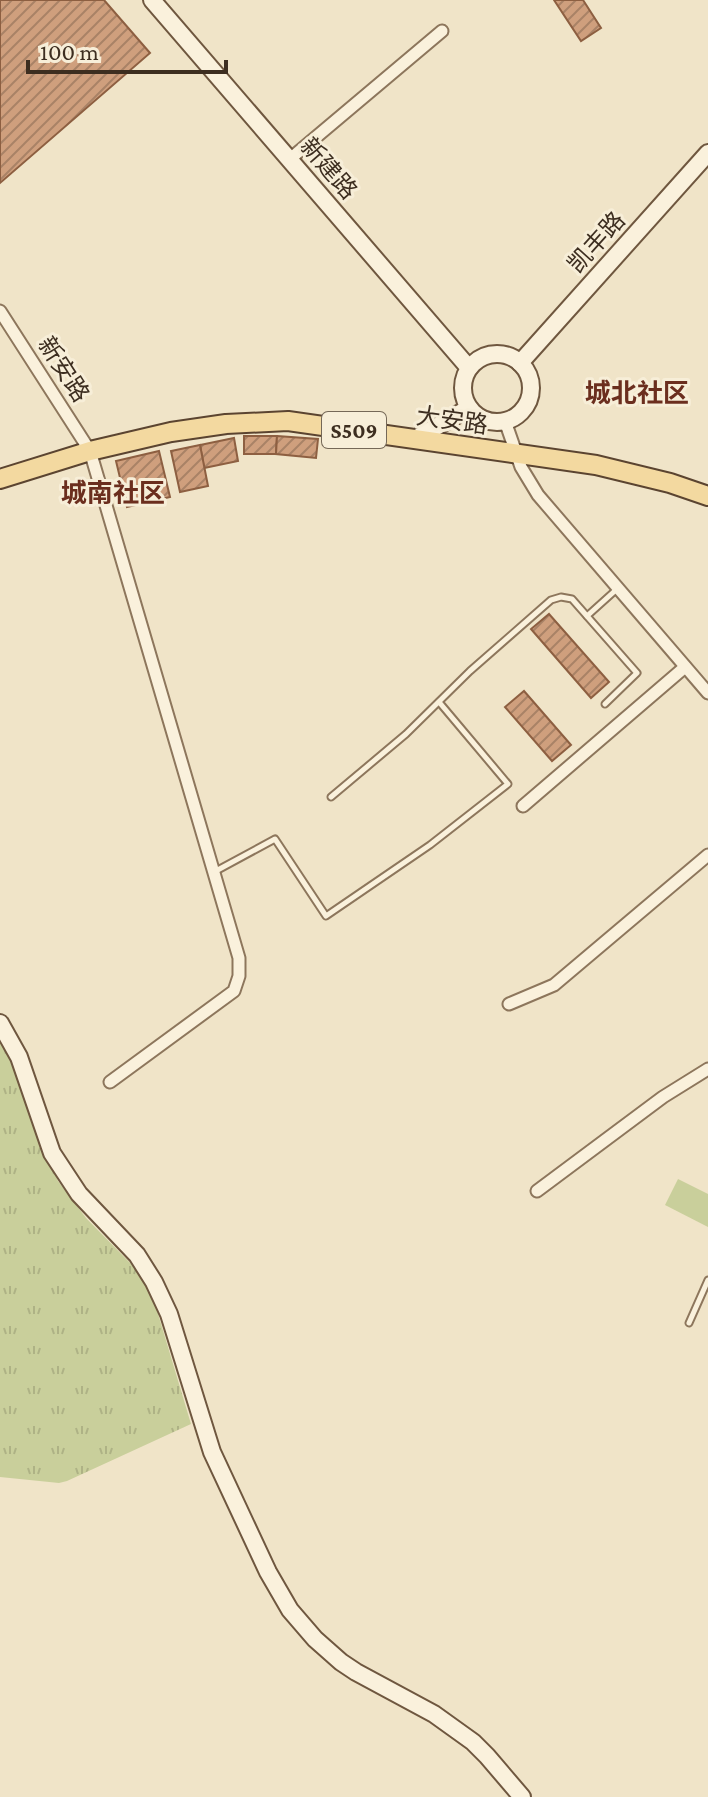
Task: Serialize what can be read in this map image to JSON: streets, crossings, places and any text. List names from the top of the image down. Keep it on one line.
{"streets":{"main road":["大安路","S509"],"street":["新建路","凯丰路","新安路"]},"crossings":[["新建路","凯丰路"],["新安路","大安路"]],"districts":["城北社区","城南社区"],"scale_bar":"100 m"}
